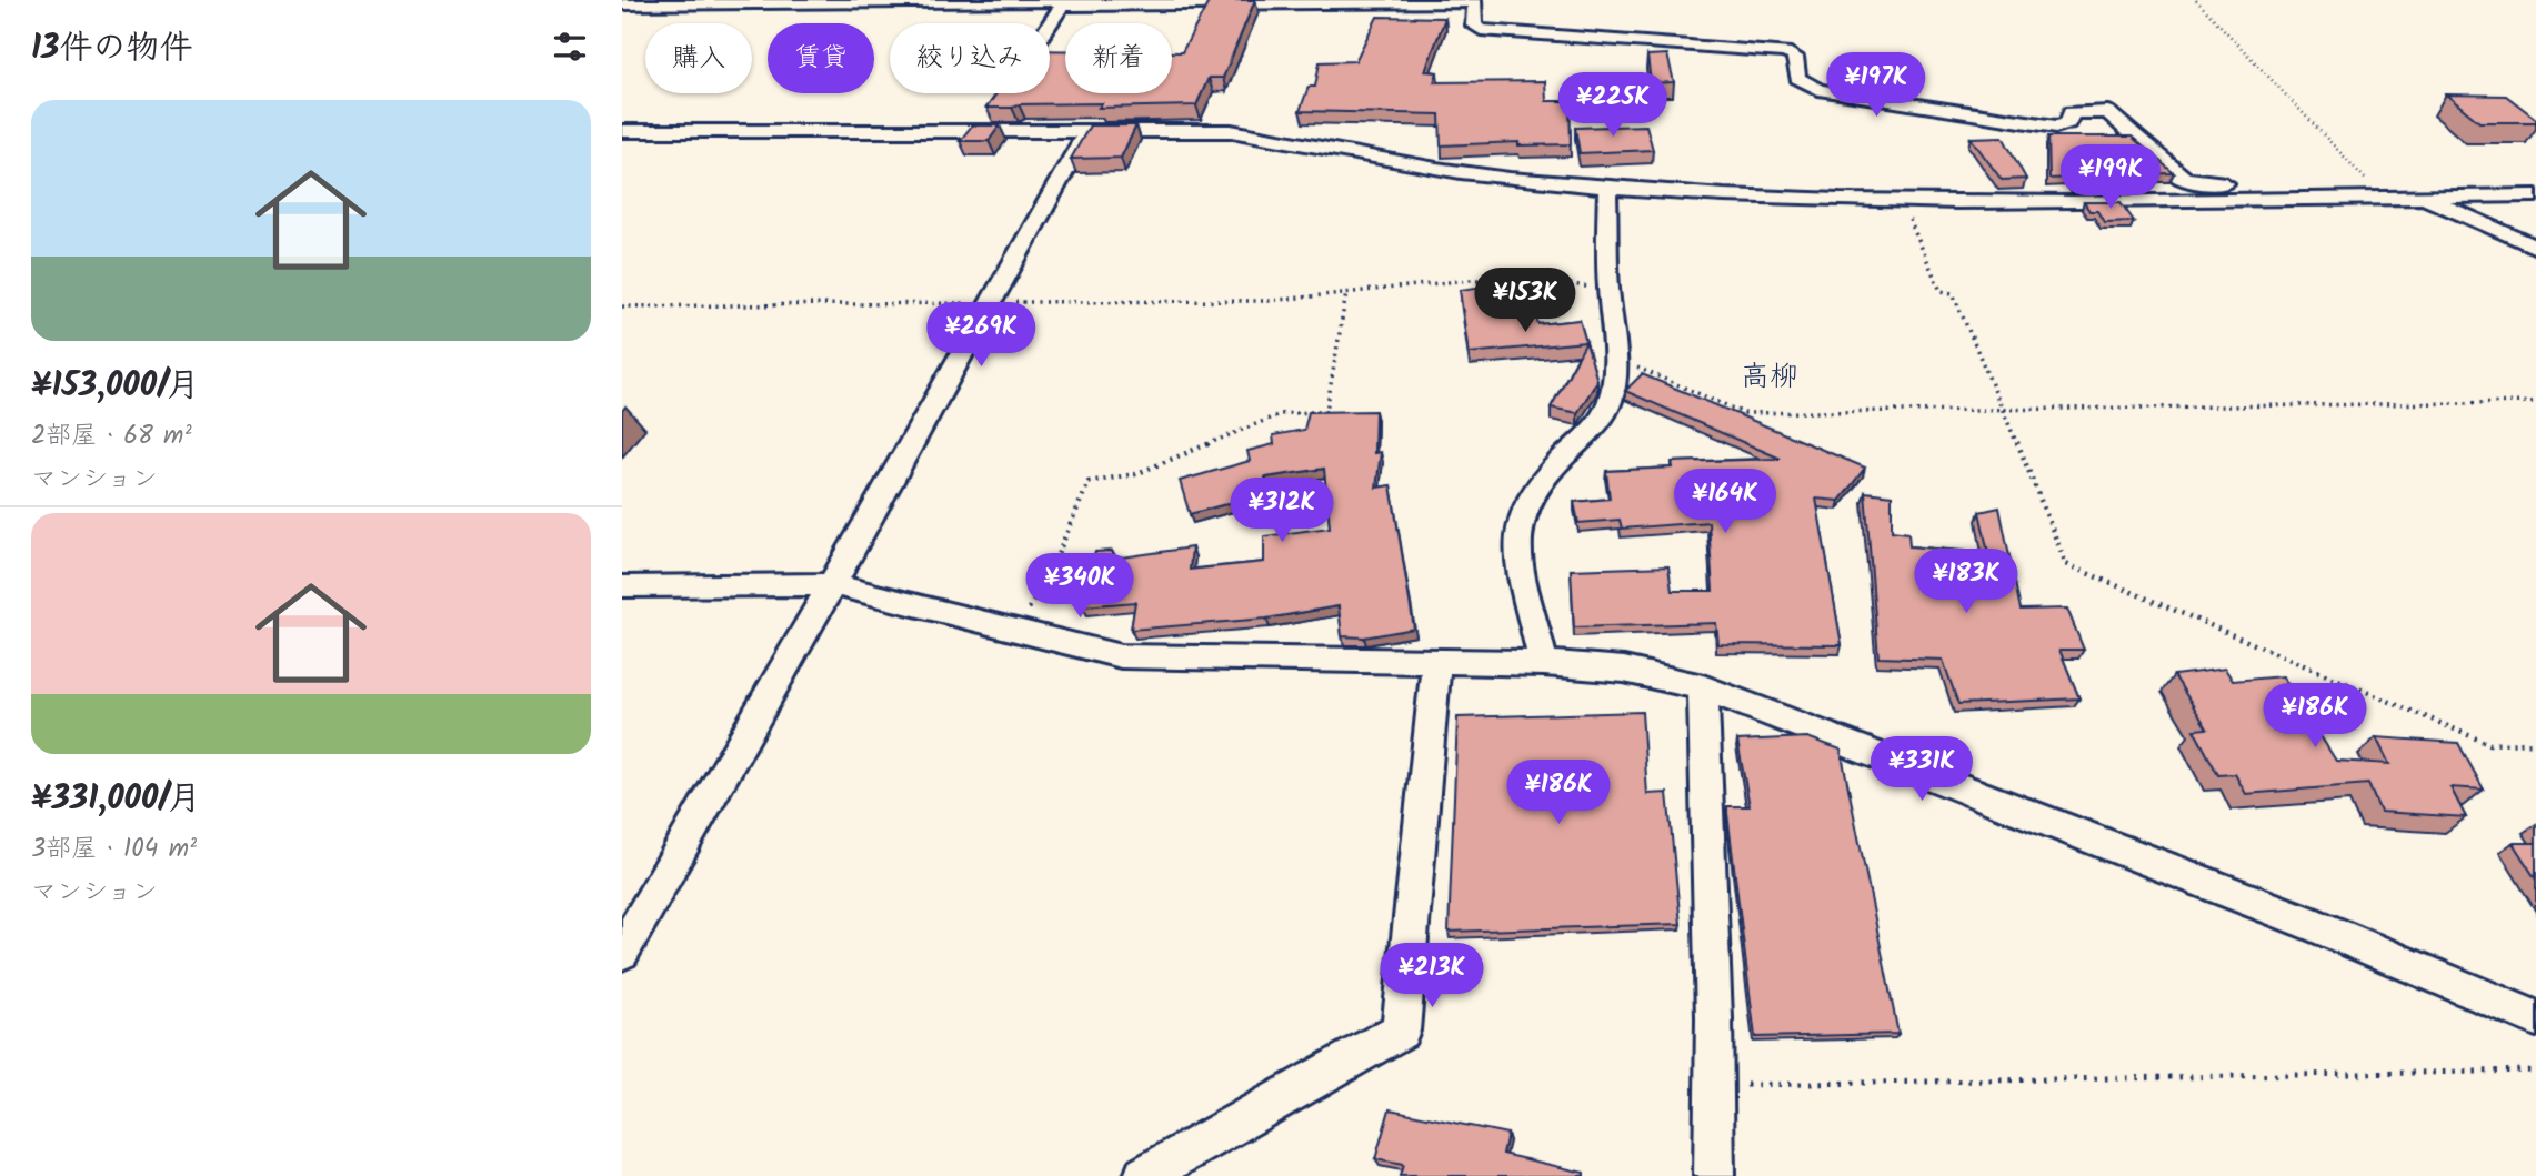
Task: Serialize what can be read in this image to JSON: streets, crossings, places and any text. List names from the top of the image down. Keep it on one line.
{"districts":["高柳"],"page":{"heading":"13件の物件","chip":["購入","賃貸","絞り込み","新着"],"price":["¥197K","¥225K","¥199K","¥153K","¥269K","¥164K","¥312K","¥183K","¥340K","¥186K","¥331K","¥186K","¥213K"],"list":[{"name":"¥153,000/月","note":"2部屋 · 68 m² · マンション"},{"name":"¥331,000/月","note":"3部屋 · 104 m² · マンション"}]}}
